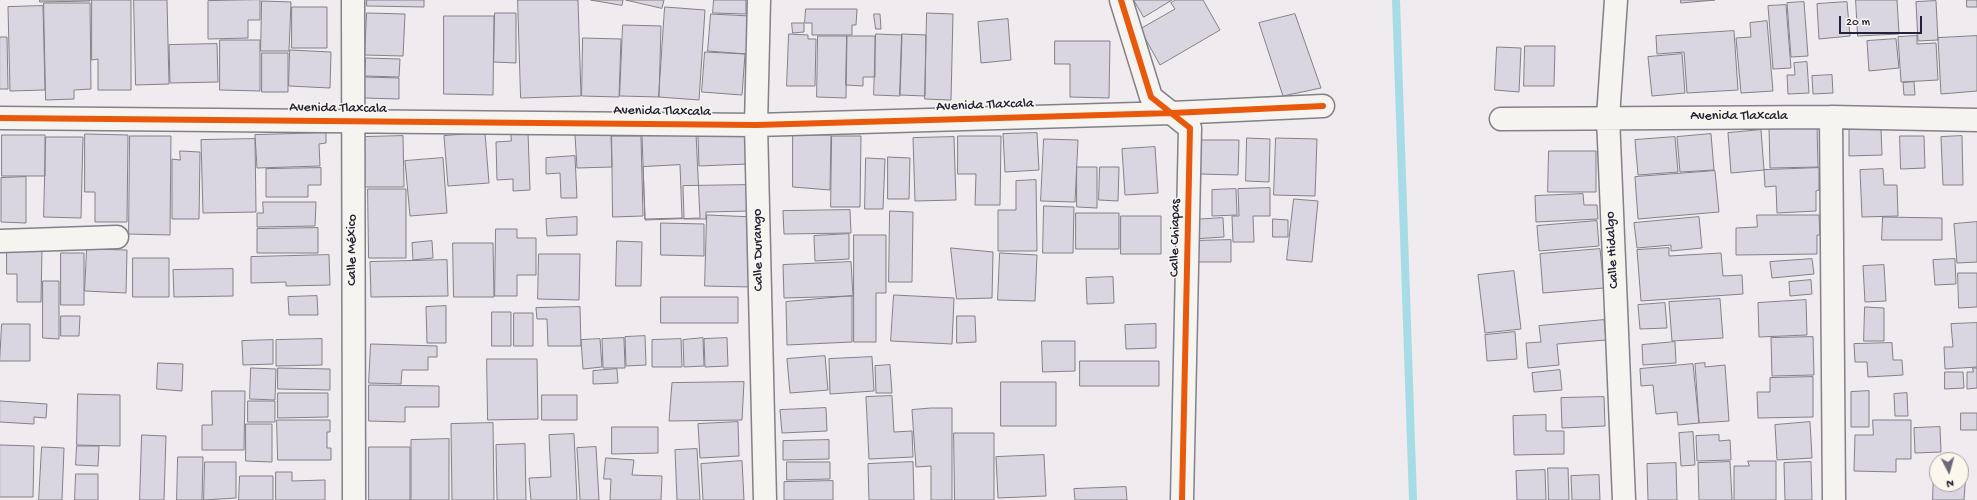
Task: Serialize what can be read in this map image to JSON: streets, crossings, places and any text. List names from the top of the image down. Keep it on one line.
{"streets":{"street":["Avenida Tlaxcala","Calle Chiapas","Calle México","Calle Durango","Calle Hidalgo"]},"crossings":[["Avenida Tlaxcala","Calle Chiapas"],["Avenida Tlaxcala","Calle México"],["Avenida Tlaxcala","Calle Durango"],["Avenida Tlaxcala","Calle Hidalgo"]],"scale_bar":"20 m","north":"bottom"}
